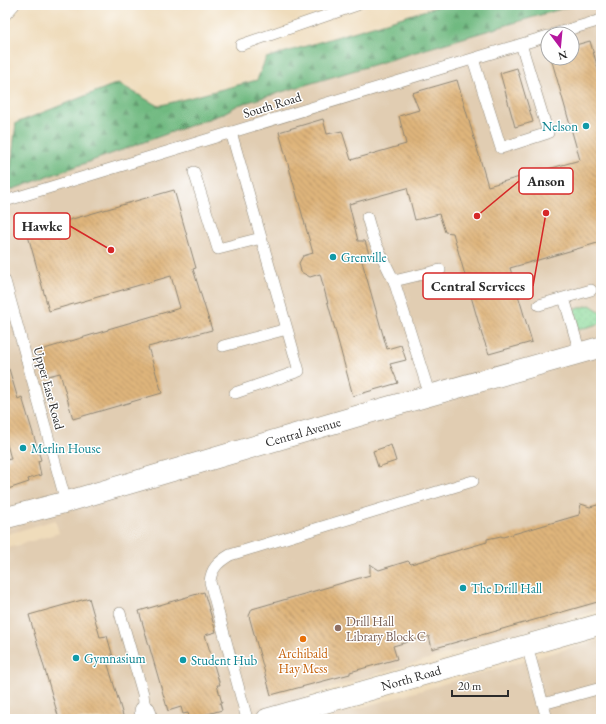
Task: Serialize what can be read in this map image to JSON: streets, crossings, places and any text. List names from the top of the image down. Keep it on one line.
{"streets":{"street":["Central Avenue","North Road"],"lane":["South Road","Upper East Road"]},"crossings":[["Upper East Road","Central Avenue"]],"places":["Nelson","Central Services","Anson","Hawke","Grenville","Merlin House","The Drill Hall","Drill Hall Library Block C","Archibald Hay Mess","Gymnasium","Student Hub"],"scale_bar":"20 m","north":"bottom"}
